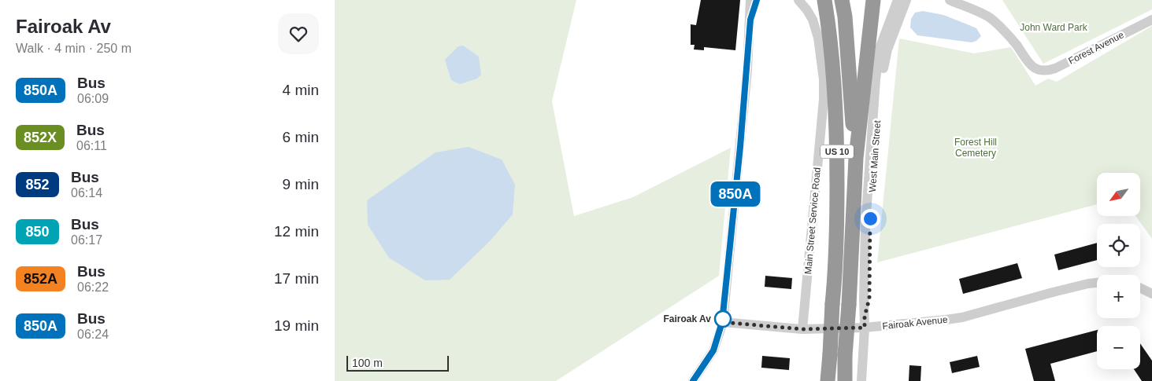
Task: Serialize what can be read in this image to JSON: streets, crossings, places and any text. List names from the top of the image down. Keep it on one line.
{"streets":{"highway":["US 10"],"street":["Forest Avenue","West Main Street","Main Street Service Road","Fairoak Avenue"]},"crossings":[["West Main Street","Fairoak Avenue"],["Main Street Service Road","Fairoak Avenue"]],"parks":["John Ward Park","Forest Hill Cemetery"],"places":["Fairoak Av"],"lines":["bus line 850A"],"scale_bar":"100 m","north":"bottom left","page":{"heading":["Fairoak Av","Walk · 4 min · 250 m"],"on_map":"850A","list":[{"mark":"850A","name":"Bus","note":"06:09","value":"4 min"},{"mark":"852X","name":"Bus","note":"06:11","value":"6 min"},{"mark":"852","name":"Bus","note":"06:14","value":"9 min"},{"mark":"850","name":"Bus","note":"06:17","value":"12 min"},{"mark":"852A","name":"Bus","note":"06:22","value":"17 min"},{"mark":"850A","name":"Bus","note":"06:24","value":"19 min"}],"map_buttons":["+","−"],"scale":"100 m"}}
